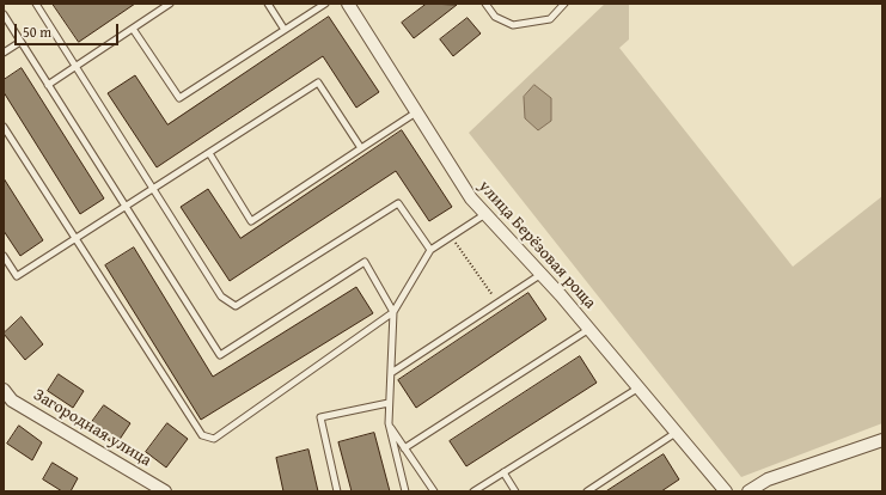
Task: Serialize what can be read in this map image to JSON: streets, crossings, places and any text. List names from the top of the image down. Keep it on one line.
{"streets":{"street":["улица Берёзовая роща","Загородная улица"]},"scale_bar":"50 m"}
